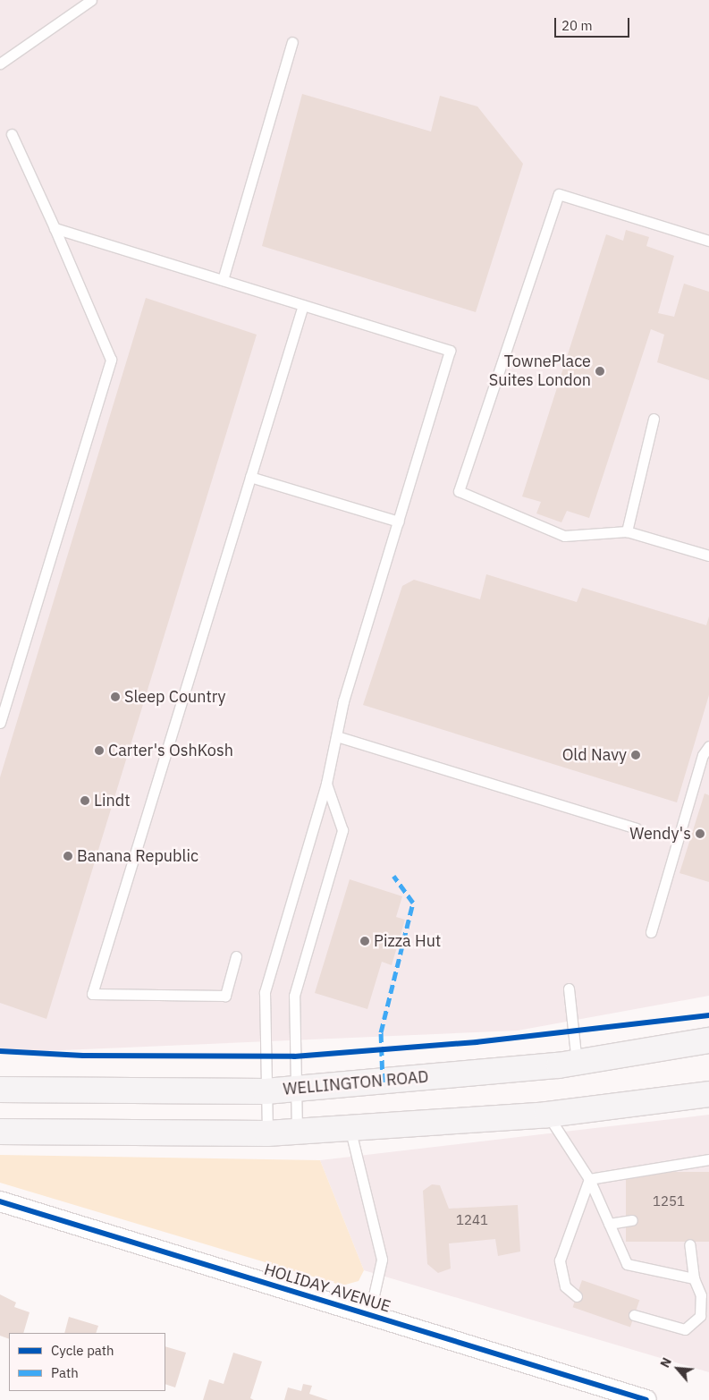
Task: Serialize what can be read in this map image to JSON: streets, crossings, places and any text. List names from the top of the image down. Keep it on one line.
{"streets":{"main road":["WELLINGTON ROAD"],"street":["HOLIDAY AVENUE"]},"places":["TownePlace Suites London","Sleep Country","Carter's OshKosh","Old Navy","Lindt","Wendy's","Banana Republic","Pizza Hut"],"house_numbers":["1251","1241"],"legend":["Cycle path","Path"],"scale_bar":"20 m","north":"top left"}
